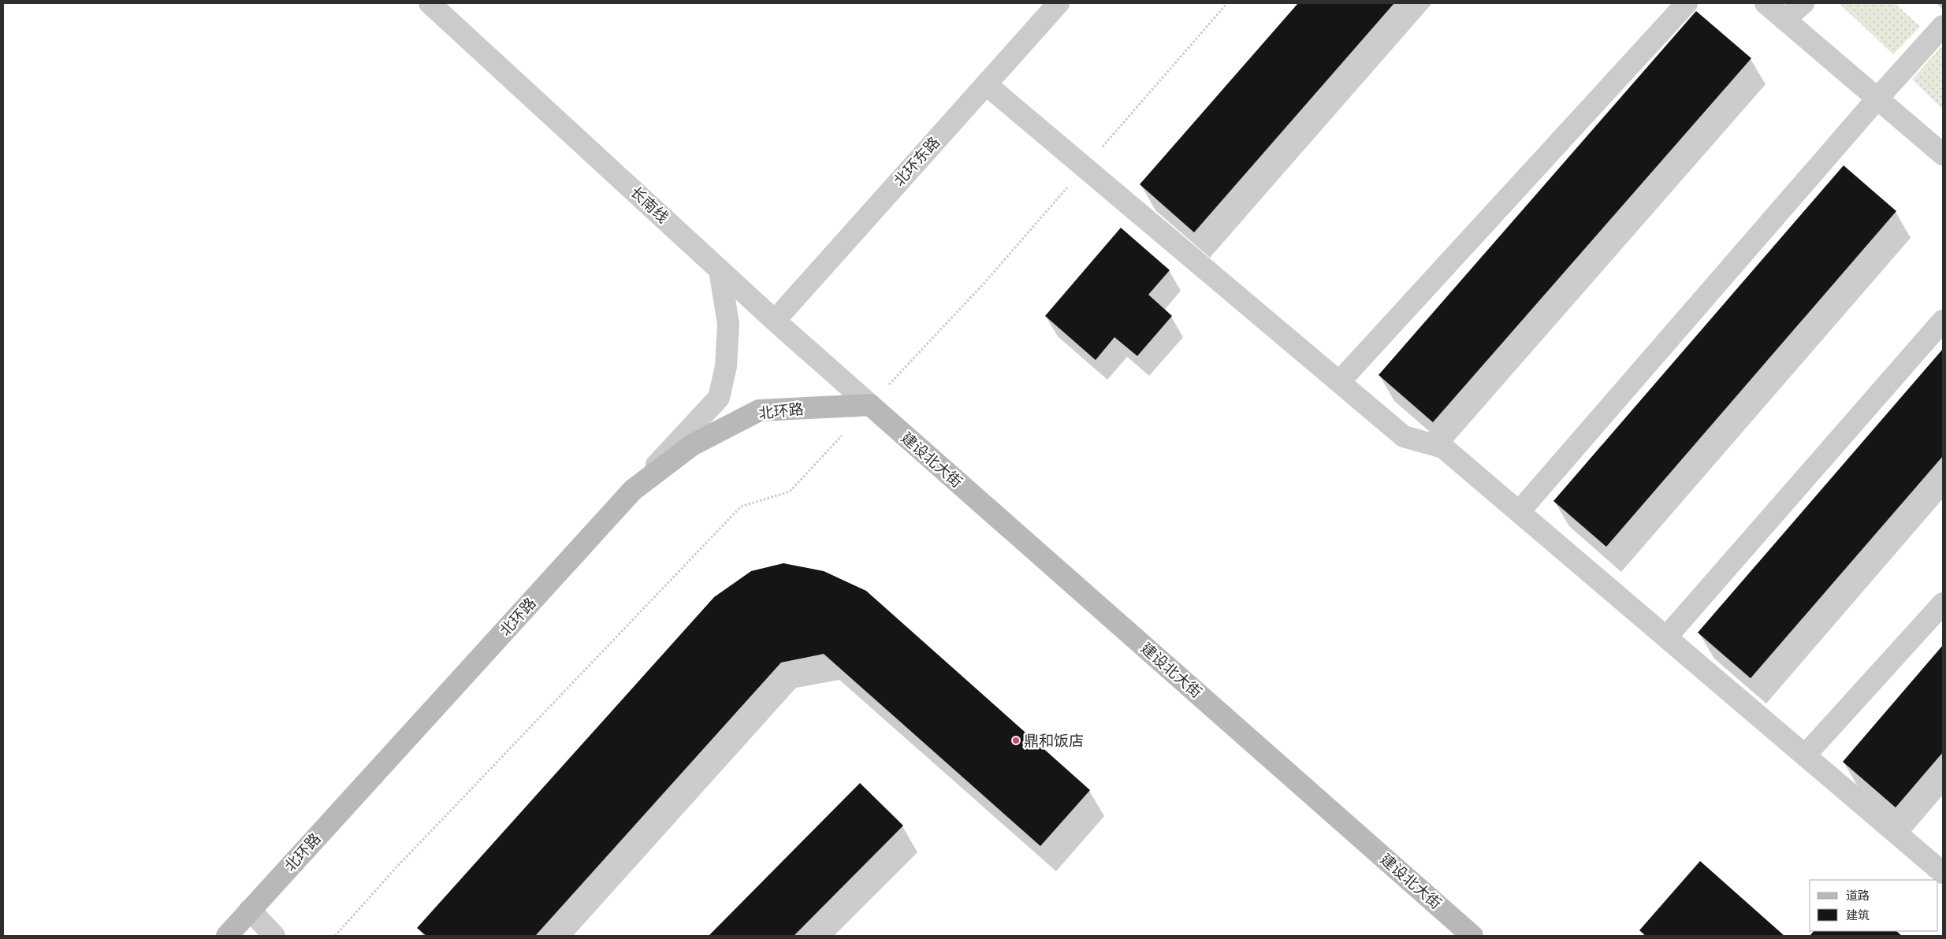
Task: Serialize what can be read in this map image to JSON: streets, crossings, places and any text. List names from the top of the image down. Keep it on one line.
{"streets":{"main road":["北环路","建设北大街"],"street":["北环东路","长南线"]},"crossings":[["北环东路","长南线"],["长南线","北环路"],["长南线","建设北大街"],["北环路","建设北大街"]],"places":["鼎和饭店"],"legend":["道路","建筑"]}
